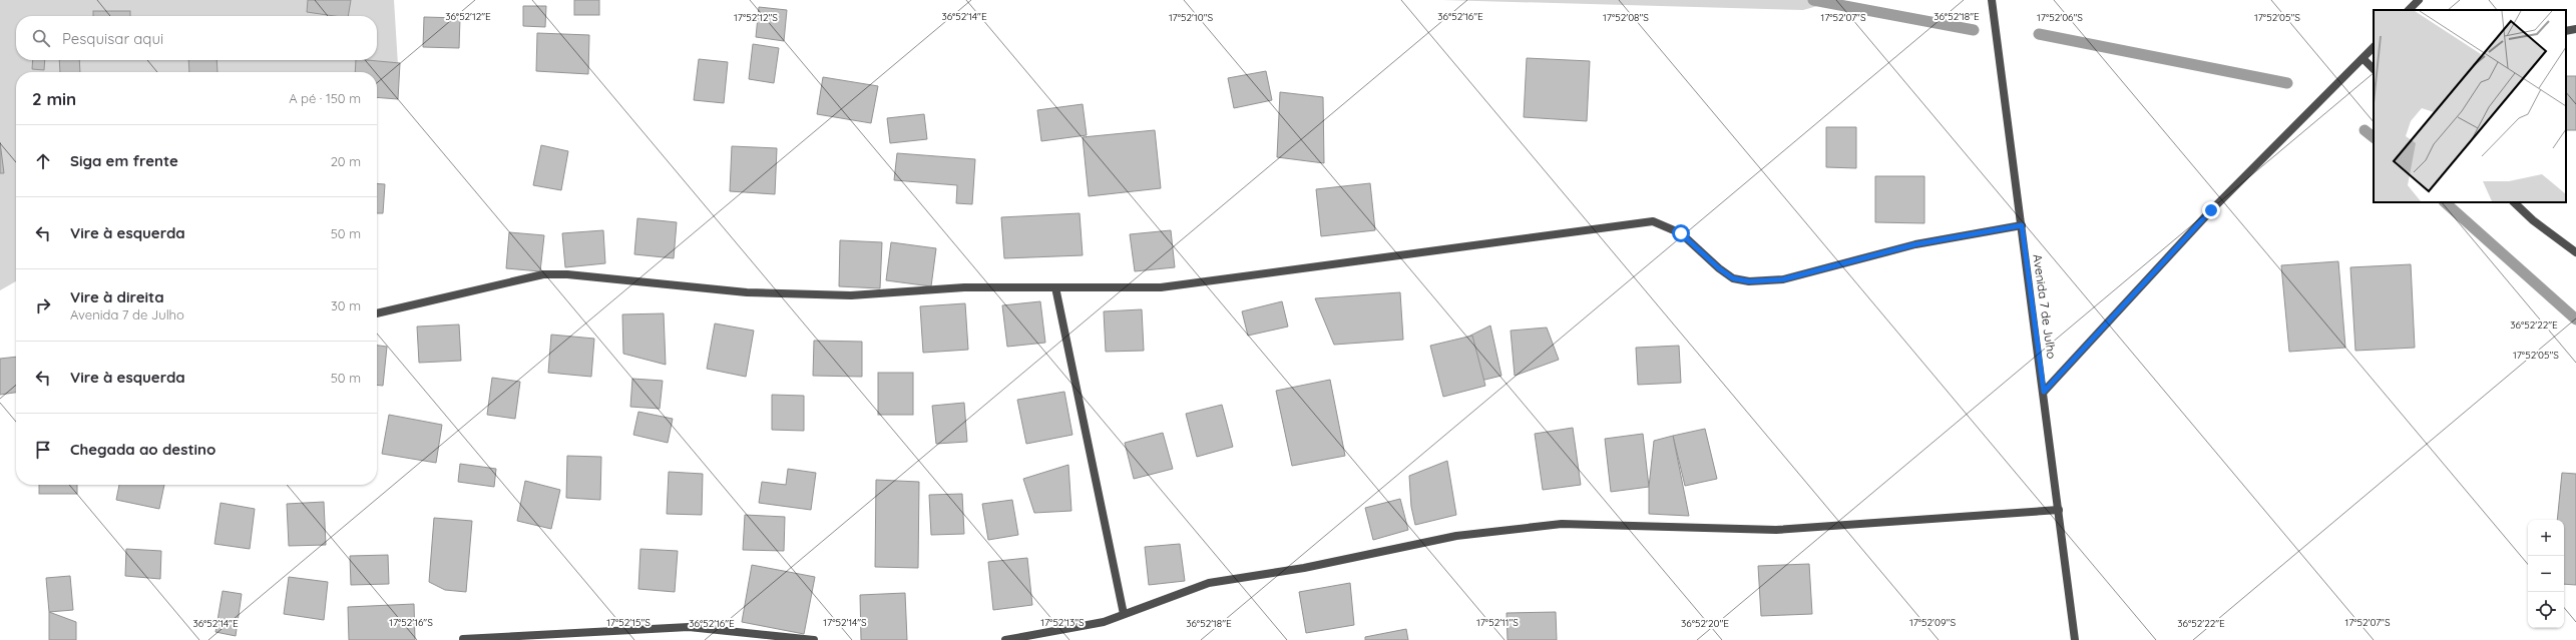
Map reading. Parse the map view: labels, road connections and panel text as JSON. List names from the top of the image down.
{
  "streets": {
    "street": ["Avenida 7 de Julho"]
  },
  "page": {
    "search": "Pesquisar aqui",
    "heading": ["2 min", "A pé · 150 m"],
    "list": [
      ["Siga em frente", "20 m"],
      ["Vire à esquerda", "50 m"],
      ["Vire à direita", "Avenida 7 de Julho", "30 m"],
      ["Vire à esquerda", "50 m"],
      "Chegada ao destino"
    ],
    "map_buttons": ["+", "−"]
  },
  "coordinates": [
    "36°52'12\"E",
    "36°52'14\"E",
    "36°52'16\"E",
    "36°52'18\"E",
    "17°52'08\"S",
    "17°52'12\"S",
    "17°52'10\"S",
    "17°52'07\"S",
    "17°52'06\"S",
    "17°52'05\"S",
    "36°52'22\"E",
    "17°52'16\"S",
    "17°52'15\"S",
    "17°52'14\"S",
    "17°52'13\"S",
    "17°52'11\"S",
    "17°52'09\"S",
    "36°52'20\"E"
  ]
}
